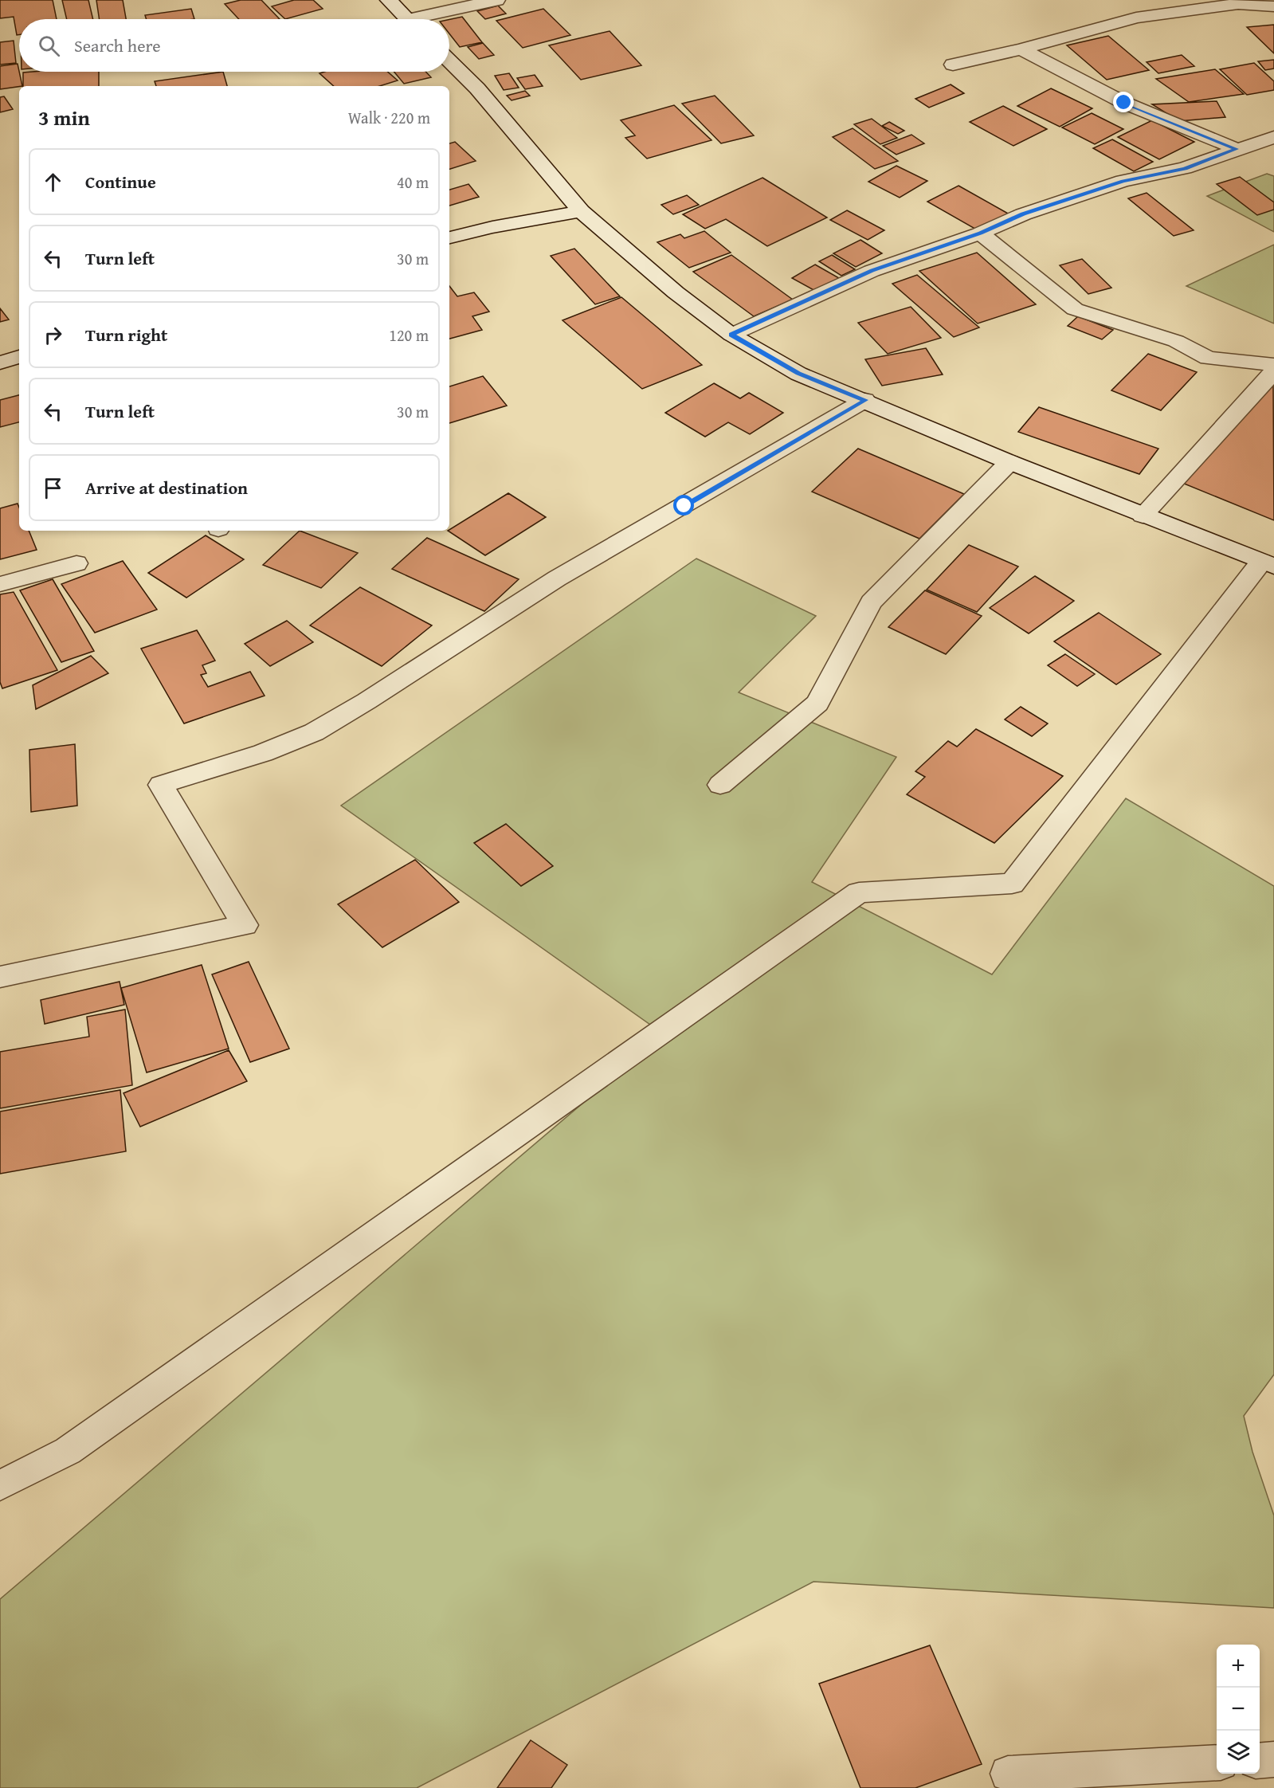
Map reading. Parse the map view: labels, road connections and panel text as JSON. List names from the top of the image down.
{
  "page": {
    "search": "Search here",
    "heading": ["3 min", "Walk · 220 m"],
    "list": [
      ["Continue", "40 m"],
      ["Turn left", "30 m"],
      ["Turn right", "120 m"],
      ["Turn left", "30 m"],
      "Arrive at destination"
    ],
    "map_buttons": ["+", "−"]
  }
}
